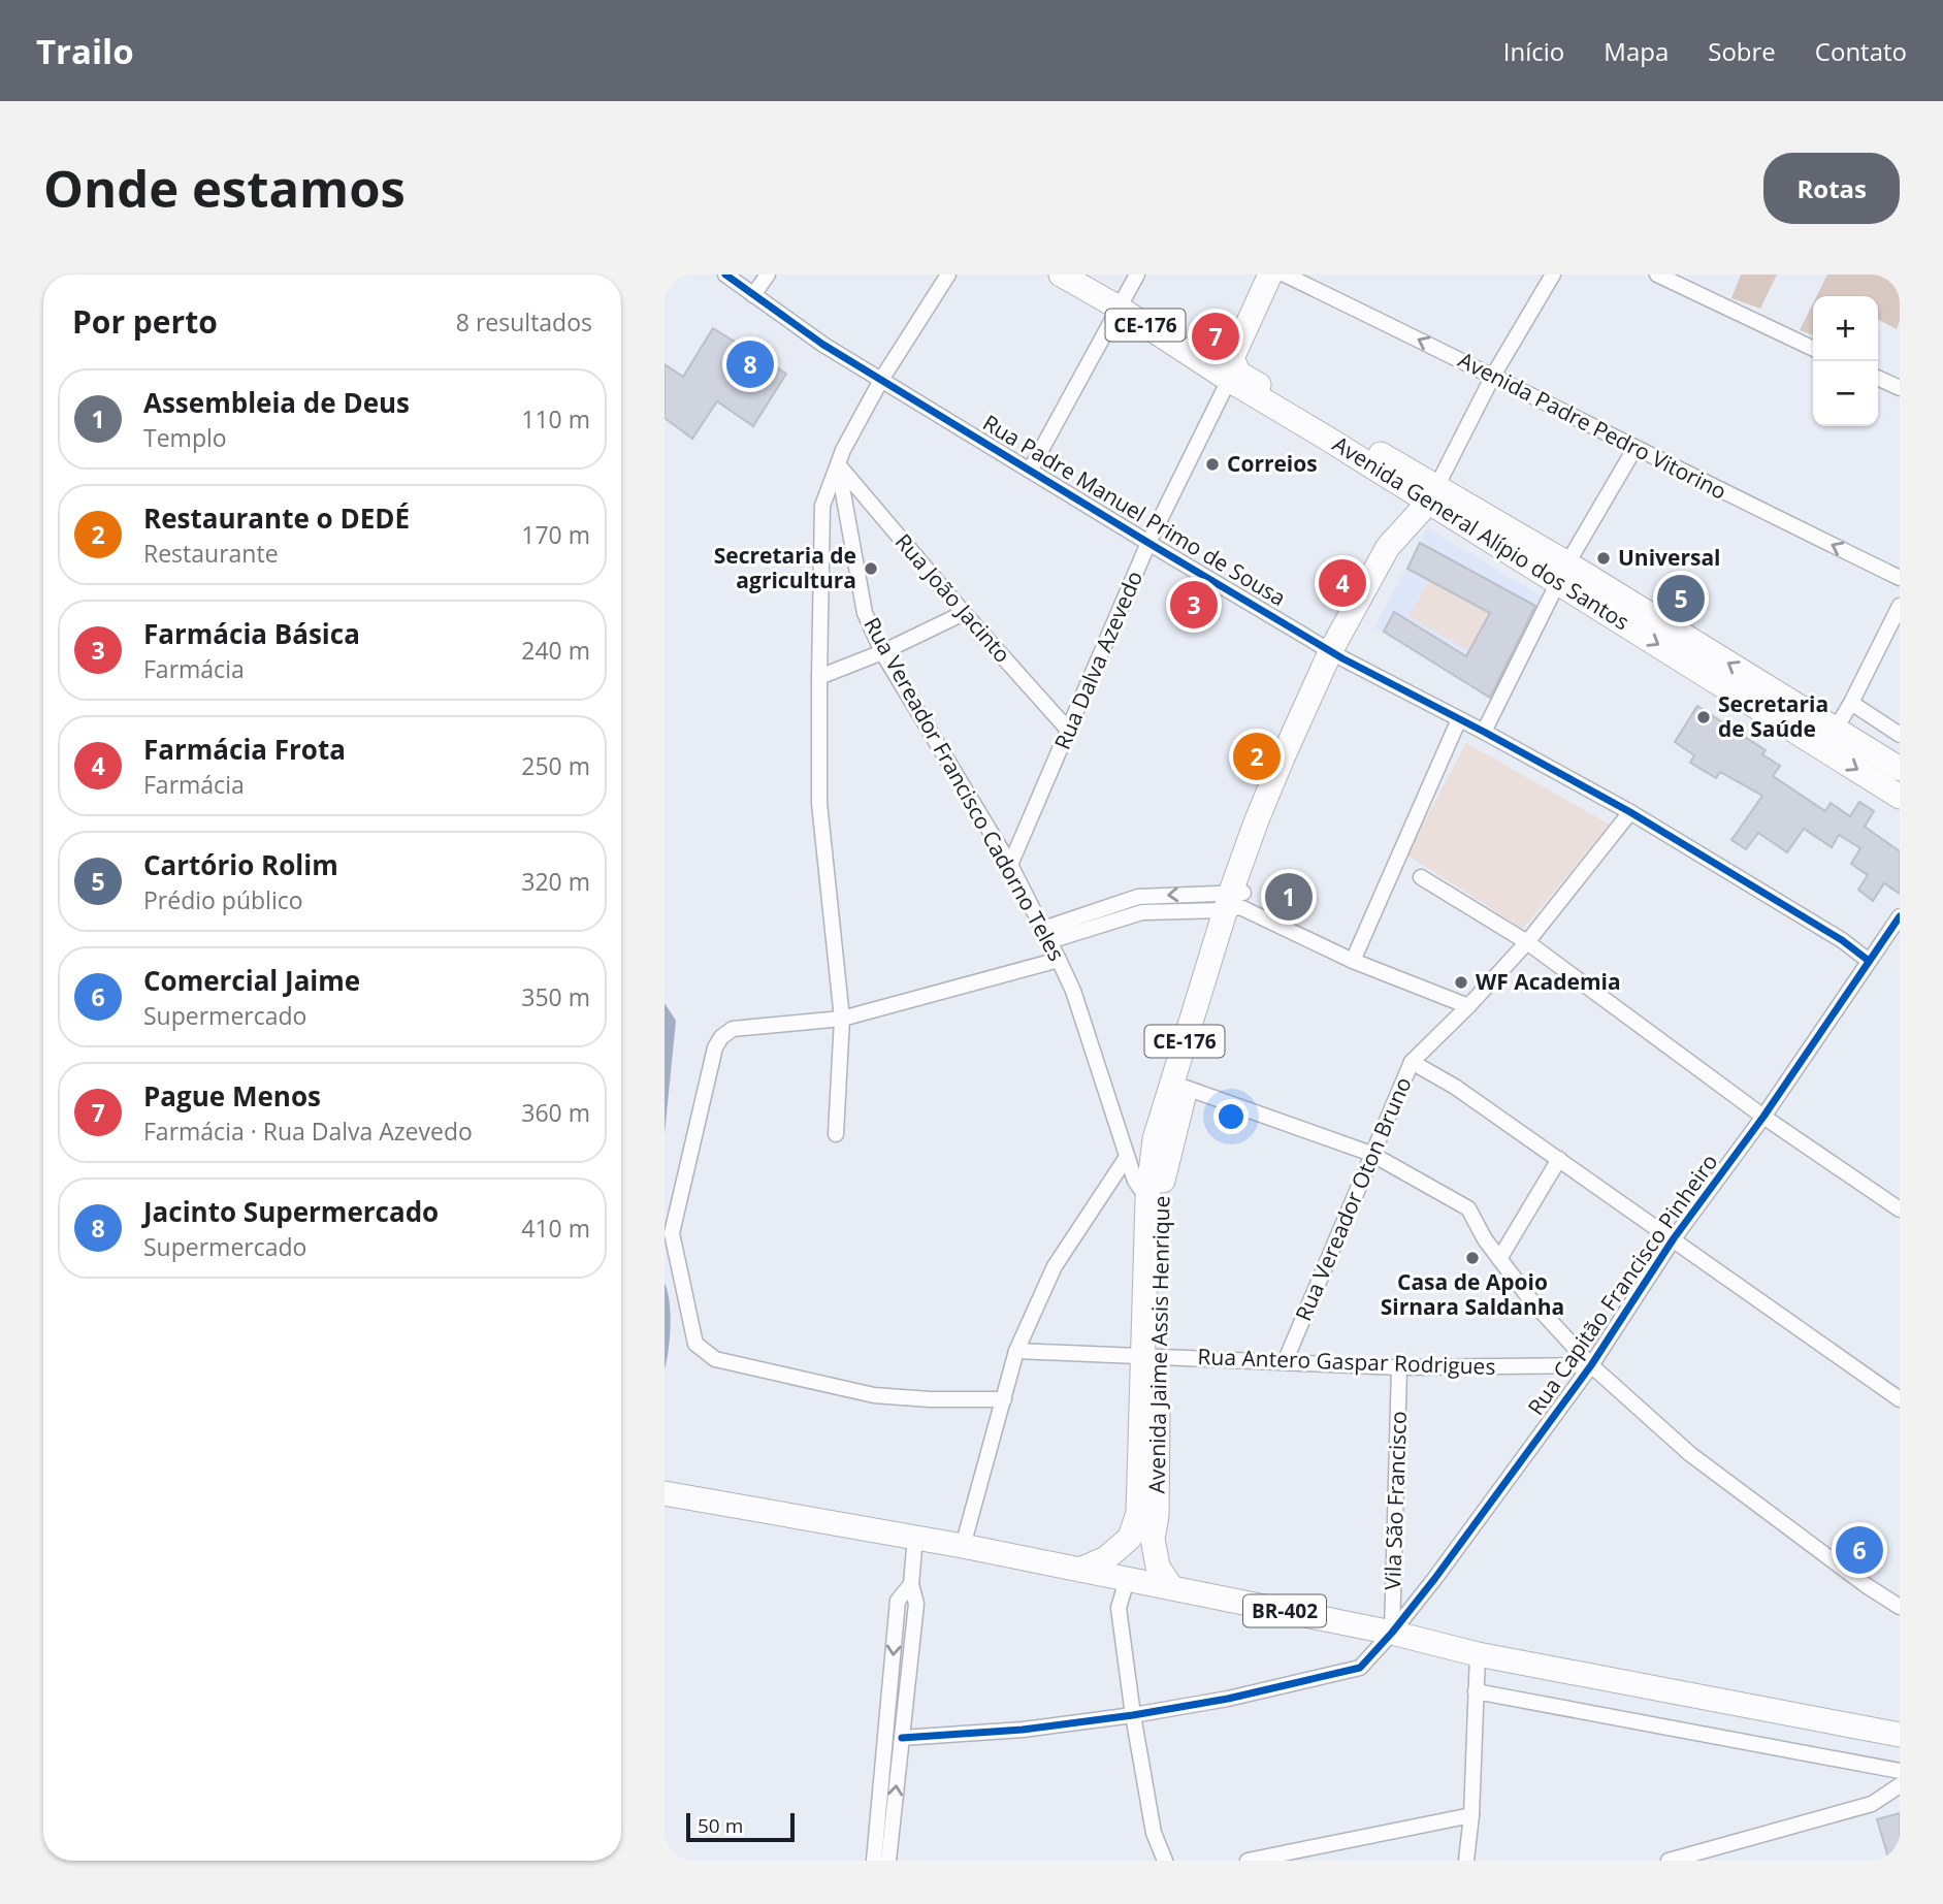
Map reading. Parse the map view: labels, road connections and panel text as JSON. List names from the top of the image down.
{
  "streets": {
    "main road": [
      "CE-176",
      "Avenida General Alípio dos Santos",
      "Rua Dalva Azevedo",
      "Avenida Jaime Assis Henrique",
      "BR-402"
    ],
    "street": [
      "Avenida Padre Pedro Vitorino",
      "Rua Padre Manuel Primo de Sousa",
      "Rua João Jacinto",
      "Rua Vereador Francisco Cadorno Teles",
      "Rua Vereador Oton Bruno",
      "Rua Capitão Francisco Pinheiro",
      "Rua Antero Gaspar Rodrigues",
      "Vila São Francisco"
    ]
  },
  "crossings": [
    ["CE-176", "Rua Vereador Francisco Cadorno Teles"],
    ["CE-176", "Avenida Jaime Assis Henrique"],
    ["Rua Padre Manuel Primo de Sousa", "Rua Dalva Azevedo"],
    ["Rua Padre Manuel Primo de Sousa", "Rua Vereador Oton Bruno"],
    ["Rua Padre Manuel Primo de Sousa", "Rua Capitão Francisco Pinheiro"],
    ["Rua Padre Manuel Primo de Sousa", "Avenida Jaime Assis Henrique"],
    ["Avenida General Alípio dos Santos", "Rua Dalva Azevedo"],
    ["Avenida General Alípio dos Santos", "Avenida Jaime Assis Henrique"],
    ["Rua João Jacinto", "Rua Dalva Azevedo"],
    ["Rua João Jacinto", "Rua Vereador Francisco Cadorno Teles"],
    ["Rua Dalva Azevedo", "Rua Vereador Francisco Cadorno Teles"],
    ["Rua Vereador Francisco Cadorno Teles", "Avenida Jaime Assis Henrique"],
    ["Rua Vereador Oton Bruno", "Rua Antero Gaspar Rodrigues"],
    ["Rua Capitão Francisco Pinheiro", "Rua Antero Gaspar Rodrigues"],
    ["Rua Capitão Francisco Pinheiro", "Vila São Francisco"],
    ["Rua Capitão Francisco Pinheiro", "BR-402"],
    ["Avenida Jaime Assis Henrique", "Rua Antero Gaspar Rodrigues"],
    ["Avenida Jaime Assis Henrique", "BR-402"],
    ["Rua Antero Gaspar Rodrigues", "Vila São Francisco"],
    ["Vila São Francisco", "BR-402"]
  ],
  "one_way": ["Avenida Padre Pedro Vitorino"],
  "places": [
    "Correios",
    "Universal",
    "Secretaria de agricultura",
    "Secretaria de Saúde",
    "WF Academia",
    "Casa de Apoio Sirnara Saldanha"
  ],
  "scale_bar": "50 m",
  "page": {
    "header": "Trailo",
    "nav": [
      "Início",
      "Mapa",
      "Sobre",
      "Contato"
    ],
    "buttons": "Rotas",
    "title": "Onde estamos",
    "heading": ["Por perto", "8 resultados"],
    "map_buttons": ["+", "−"],
    "pins": [
      "7",
      "8",
      "4",
      "5",
      "3",
      "2",
      "1",
      "6"
    ],
    "list": [
      {
        "mark": "1",
        "name": "Assembleia de Deus",
        "note": "Templo",
        "value": "110 m"
      },
      {
        "mark": "2",
        "name": "Restaurante o DEDÉ",
        "note": "Restaurante",
        "value": "170 m"
      },
      {
        "mark": "3",
        "name": "Farmácia Básica",
        "note": "Farmácia",
        "value": "240 m"
      },
      {
        "mark": "4",
        "name": "Farmácia Frota",
        "note": "Farmácia",
        "value": "250 m"
      },
      {
        "mark": "5",
        "name": "Cartório Rolim",
        "note": "Prédio público",
        "value": "320 m"
      },
      {
        "mark": "6",
        "name": "Comercial Jaime",
        "note": "Supermercado",
        "value": "350 m"
      },
      {
        "mark": "7",
        "name": "Pague Menos",
        "note": "Farmácia · Rua Dalva Azevedo",
        "value": "360 m"
      },
      {
        "mark": "8",
        "name": "Jacinto Supermercado",
        "note": "Supermercado",
        "value": "410 m"
      }
    ],
    "scale": "50 m"
  }
}
